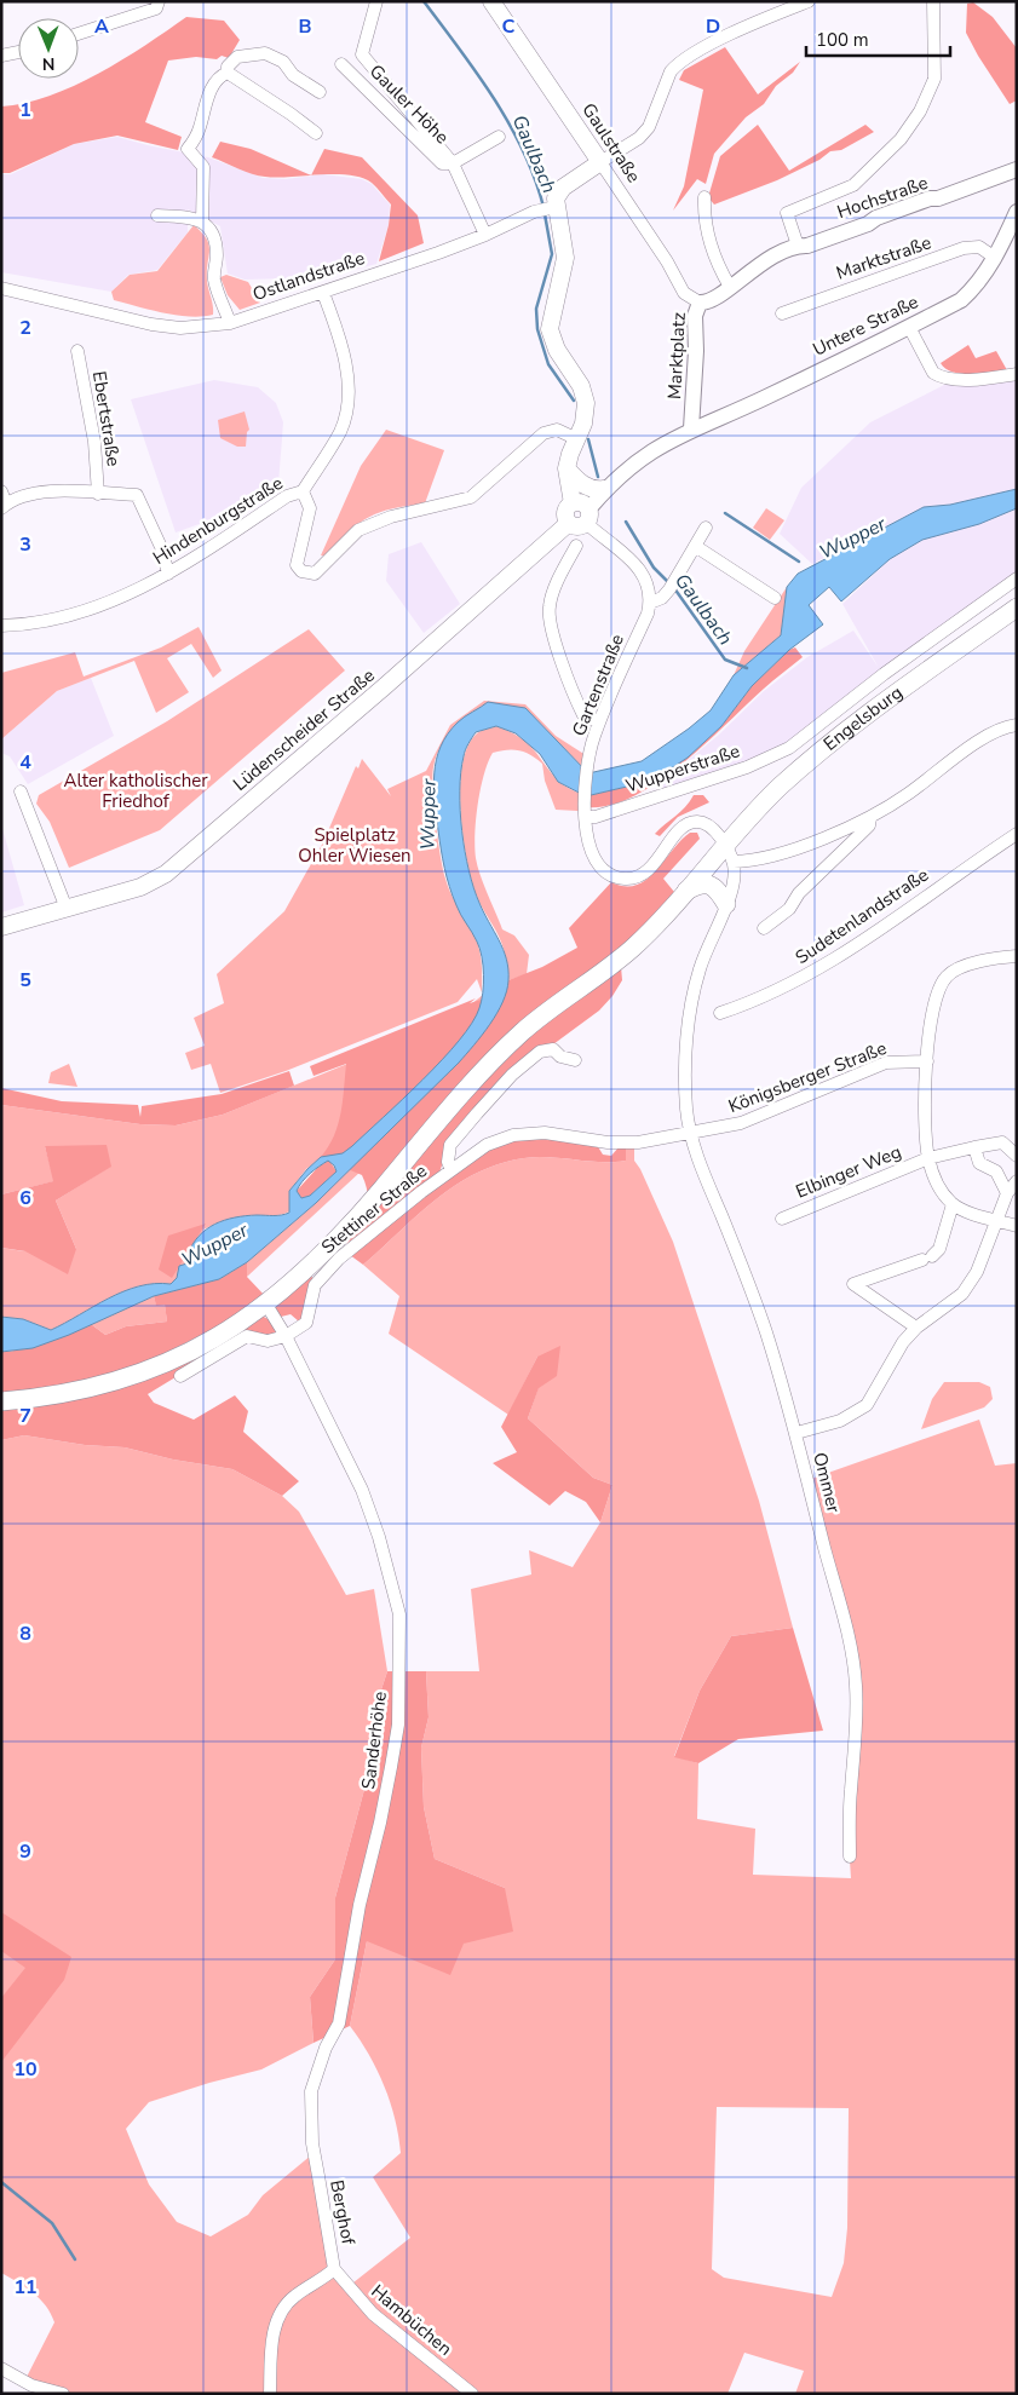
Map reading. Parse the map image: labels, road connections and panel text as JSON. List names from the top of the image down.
{
  "streets": {
    "main road": ["Gaulstraße", "Engelsburg", "Lüdenscheider Straße"],
    "street": [
      "Gauler Höhe",
      "Hochstraße",
      "Marktstraße",
      "Ostlandstraße",
      "Untere Straße",
      "Marktplatz",
      "Ebertstraße",
      "Hindenburgstraße",
      "Gartenstraße",
      "Wupperstraße",
      "Sudetenlandstraße",
      "Königsberger Straße",
      "Elbinger Weg",
      "Stettiner Straße",
      "Ommer",
      "Sanderhöhe",
      "Berghof",
      "Hambüchen"
    ]
  },
  "crossings": [
    ["Gauler Höhe", "Ostlandstraße"],
    ["Gaulstraße", "Marktplatz"],
    ["Hochstraße", "Marktplatz"],
    ["Marktstraße", "Untere Straße"],
    ["Untere Straße", "Marktplatz"],
    ["Gartenstraße", "Engelsburg"],
    ["Gartenstraße", "Wupperstraße"],
    ["Königsberger Straße", "Stettiner Straße"],
    ["Königsberger Straße", "Ommer"],
    ["Stettiner Straße", "Ommer"],
    ["Stettiner Straße", "Sanderhöhe"],
    ["Sanderhöhe", "Berghof"],
    ["Berghof", "Hambüchen"]
  ],
  "water": ["Gaulbach", "Wupper"],
  "parks": ["Alter katholischer Friedhof", "Spielplatz Ohler Wiesen"],
  "scale_bar": "100 m",
  "north": "bottom",
  "grid": {
    "columns": [
      "A",
      "B",
      "C",
      "D"
    ],
    "rows": [
      "1",
      "2",
      "3",
      "4",
      "5",
      "6",
      "7",
      "8",
      "9",
      "10",
      "11"
    ]
  }
}
